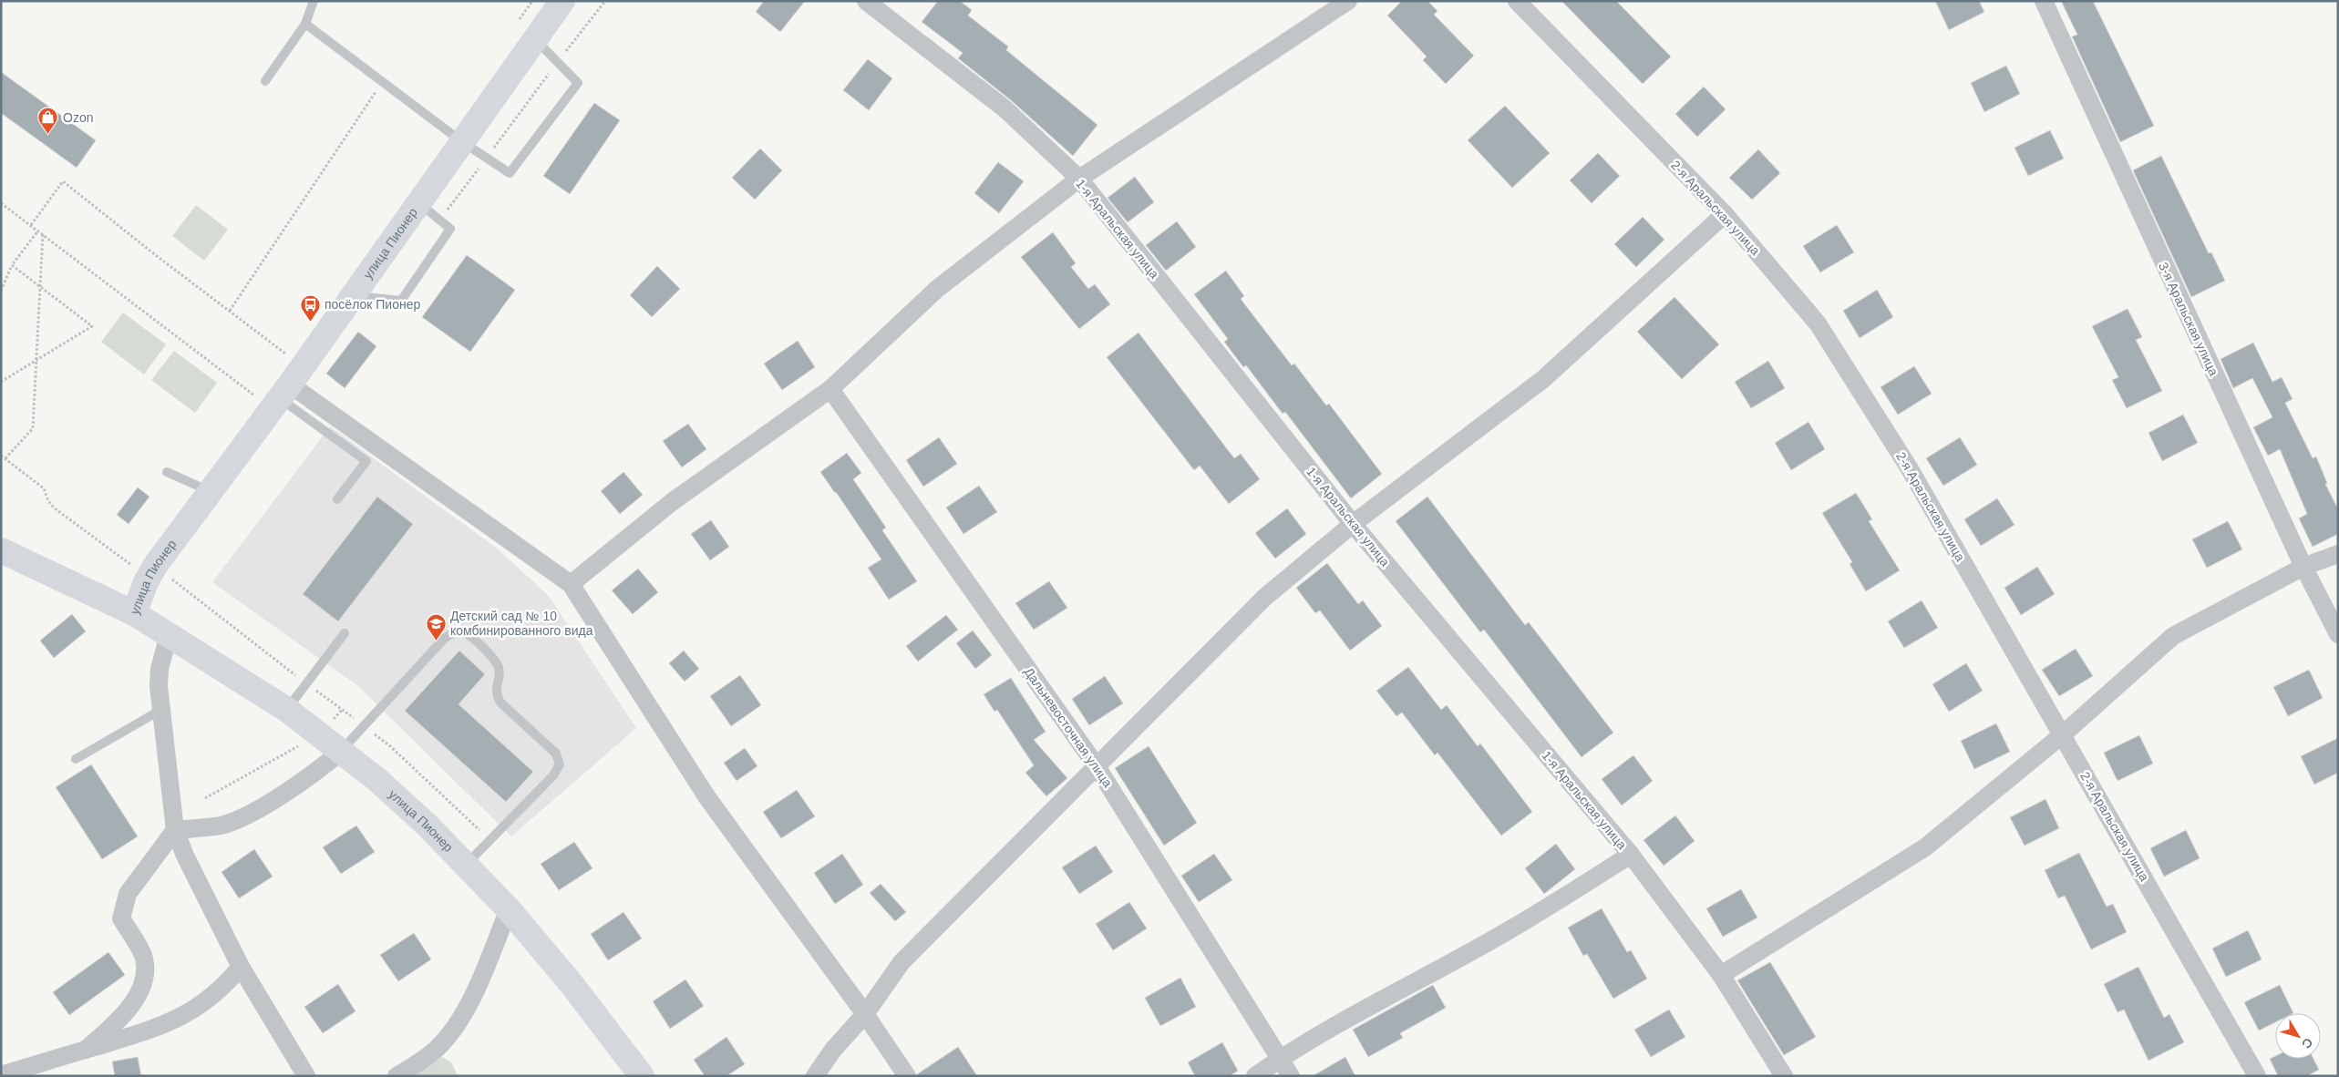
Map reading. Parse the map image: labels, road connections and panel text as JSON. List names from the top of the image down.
{
  "streets": {
    "street": [
      "2-я Аральская улица",
      "1-я Аральская улица",
      "улица Пионер",
      "3-я Аральская улица",
      "Дальневосточная улица"
    ]
  },
  "places": {
    "shop": ["Ozon"],
    "bus stop": ["посёлок Пионер"],
    "school or university": ["Детский сад № 10 комбинированного вида"]
  },
  "north": "bottom right"
}
